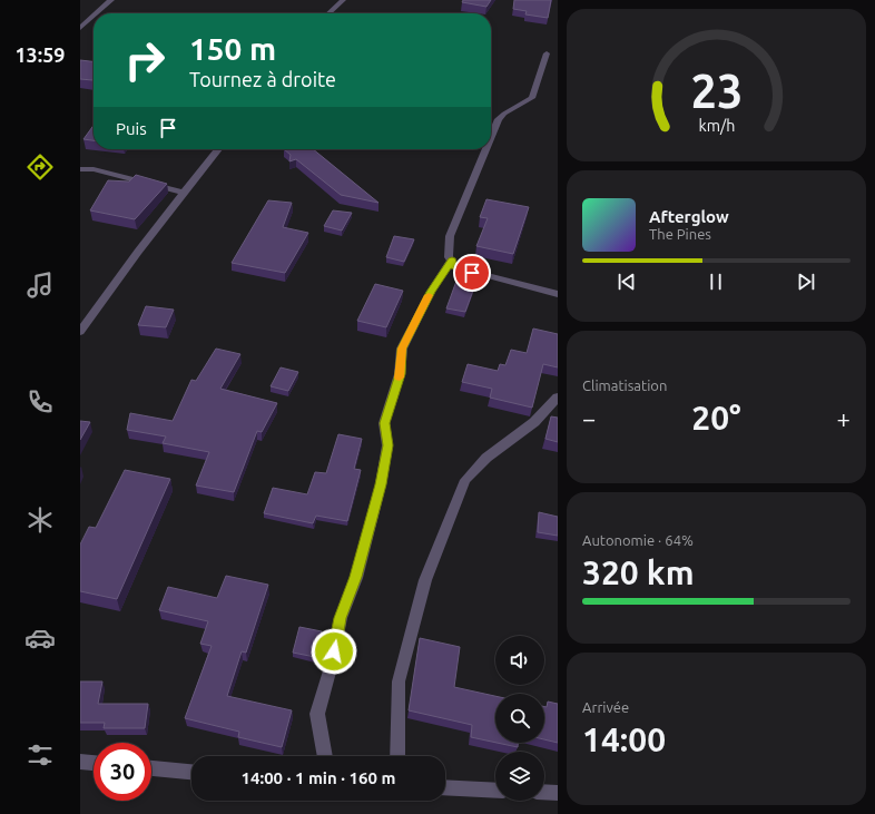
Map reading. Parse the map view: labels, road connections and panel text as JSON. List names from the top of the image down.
{
  "page": {
    "tabs": "13:59",
    "turn": ["150 m", "Tournez à droite"],
    "then": "Puis",
    "song": ["Afterglow", "The Pines"],
    "tile": [
      "Climatisation",
      ["Autonomie · 64%", "320 km"],
      ["Arrivée", "14:00"]
    ],
    "heat": ["−", "20°", "+"],
    "limit": "30",
    "trip": "14:00 · 1 min · 160 m",
    "gauge": ["23", "km/h"]
  }
}
